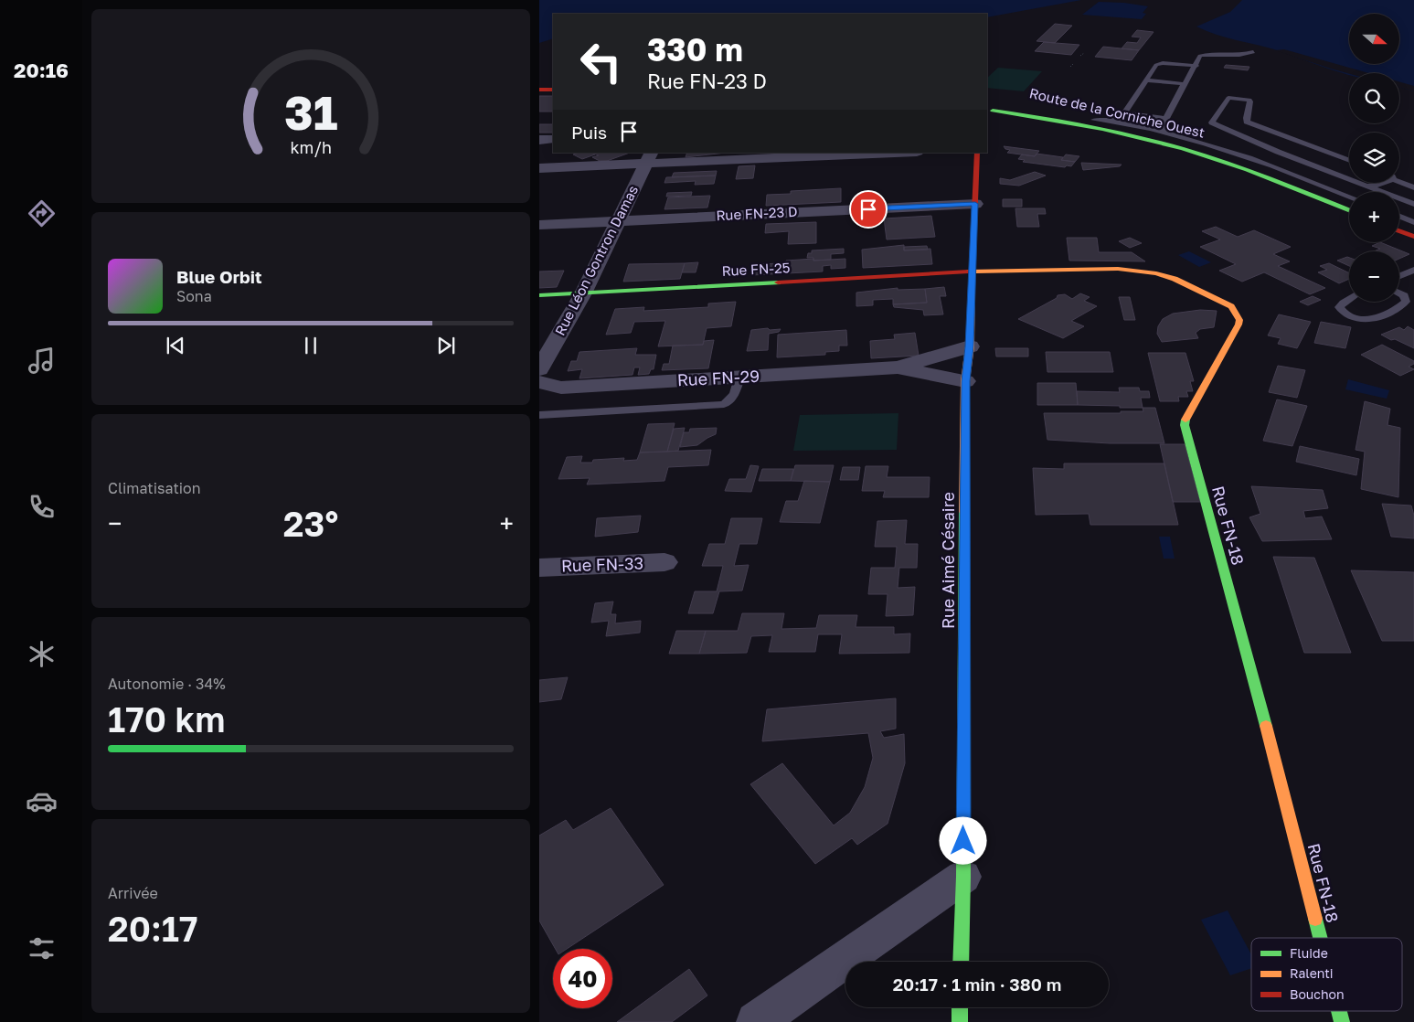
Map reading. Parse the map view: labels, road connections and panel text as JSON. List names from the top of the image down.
{
  "streets": {
    "main road": [
      "Route de la Corniche Ouest",
      "Rue FN-25",
      "Rue FN-18",
      "Rue Aimé Césaire"
    ],
    "street": [
      "Rue FN-23 D",
      "Rue Léon Gontron Damas",
      "Rue FN-29",
      "Rue FN-33"
    ]
  },
  "crossings": [
    ["Rue FN-23 D", "Rue Léon Gontron Damas"],
    ["Rue FN-23 D", "Rue Aimé Césaire"],
    ["Rue Léon Gontron Damas", "Rue FN-25"],
    ["Rue Léon Gontron Damas", "Rue FN-29"],
    ["Rue FN-25", "Rue FN-18"],
    ["Rue FN-25", "Rue Aimé Césaire"],
    ["Rue FN-18", "Rue Aimé Césaire"]
  ],
  "legend": ["Fluide", "Ralenti", "Bouchon"],
  "north": "right",
  "page": {
    "tabs": "20:16",
    "map_buttons": ["+", "−"],
    "turn": ["330 m", "Rue FN-23 D"],
    "then": "Puis",
    "song": ["Blue Orbit", "Sona"],
    "tile": [
      "Climatisation",
      ["Autonomie · 34%", "170 km"],
      ["Arrivée", "20:17"]
    ],
    "heat": ["−", "23°", "+"],
    "limit": "40",
    "trip": "20:17 · 1 min · 380 m",
    "gauge": ["31", "km/h"]
  }
}
